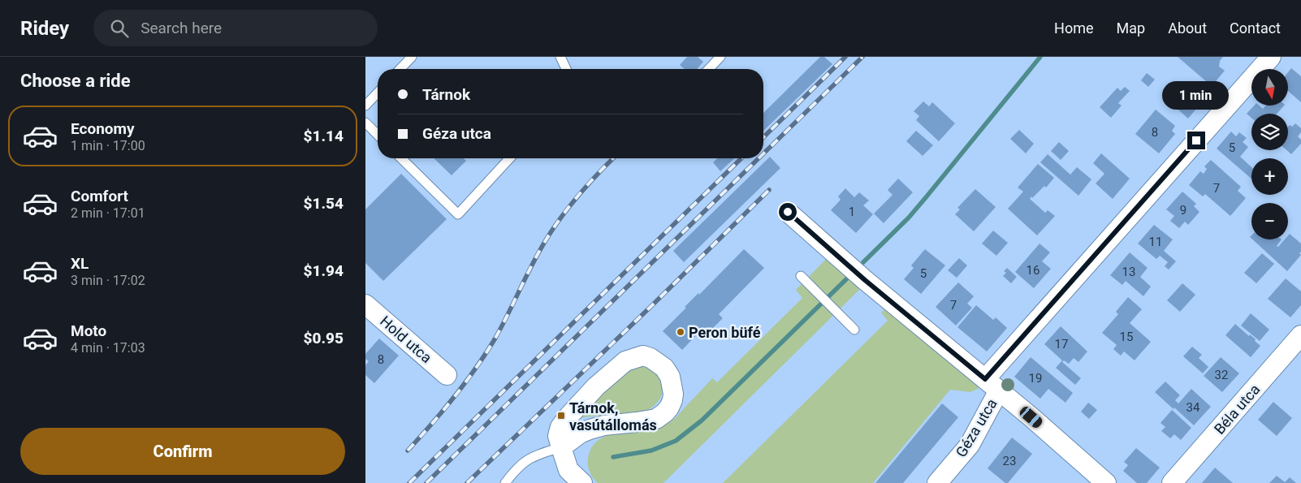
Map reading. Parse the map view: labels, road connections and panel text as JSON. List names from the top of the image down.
{
  "streets": {
    "street": ["Hold utca", "Béla utca", "Géza utca"]
  },
  "places": {
    "other": ["Peron büfé"],
    "transit": ["Tárnok, vasútállomás"]
  },
  "house_numbers": [
    "8",
    "5",
    "7",
    "9",
    "1",
    "11",
    "16",
    "13",
    "5",
    "7",
    "15",
    "17",
    "8",
    "32",
    "19",
    "34",
    "23"
  ],
  "north": "bottom",
  "page": {
    "header": "Ridey",
    "search": "Search here",
    "nav": [
      "Home",
      "Map",
      "About",
      "Contact"
    ],
    "heading": "Choose a ride",
    "map_buttons": ["+", "−"],
    "banner": ["Tárnok", "Géza utca"],
    "bubble": "1 min",
    "list": [
      {
        "name": "Economy",
        "note": "1 min · 17:00",
        "value": "$1.14"
      },
      {
        "name": "Comfort",
        "note": "2 min · 17:01",
        "value": "$1.54"
      },
      {
        "name": "XL",
        "note": "3 min · 17:02",
        "value": "$1.94"
      },
      {
        "name": "Moto",
        "note": "4 min · 17:03",
        "value": "$0.95"
      }
    ],
    "buttons": "Confirm"
  }
}
